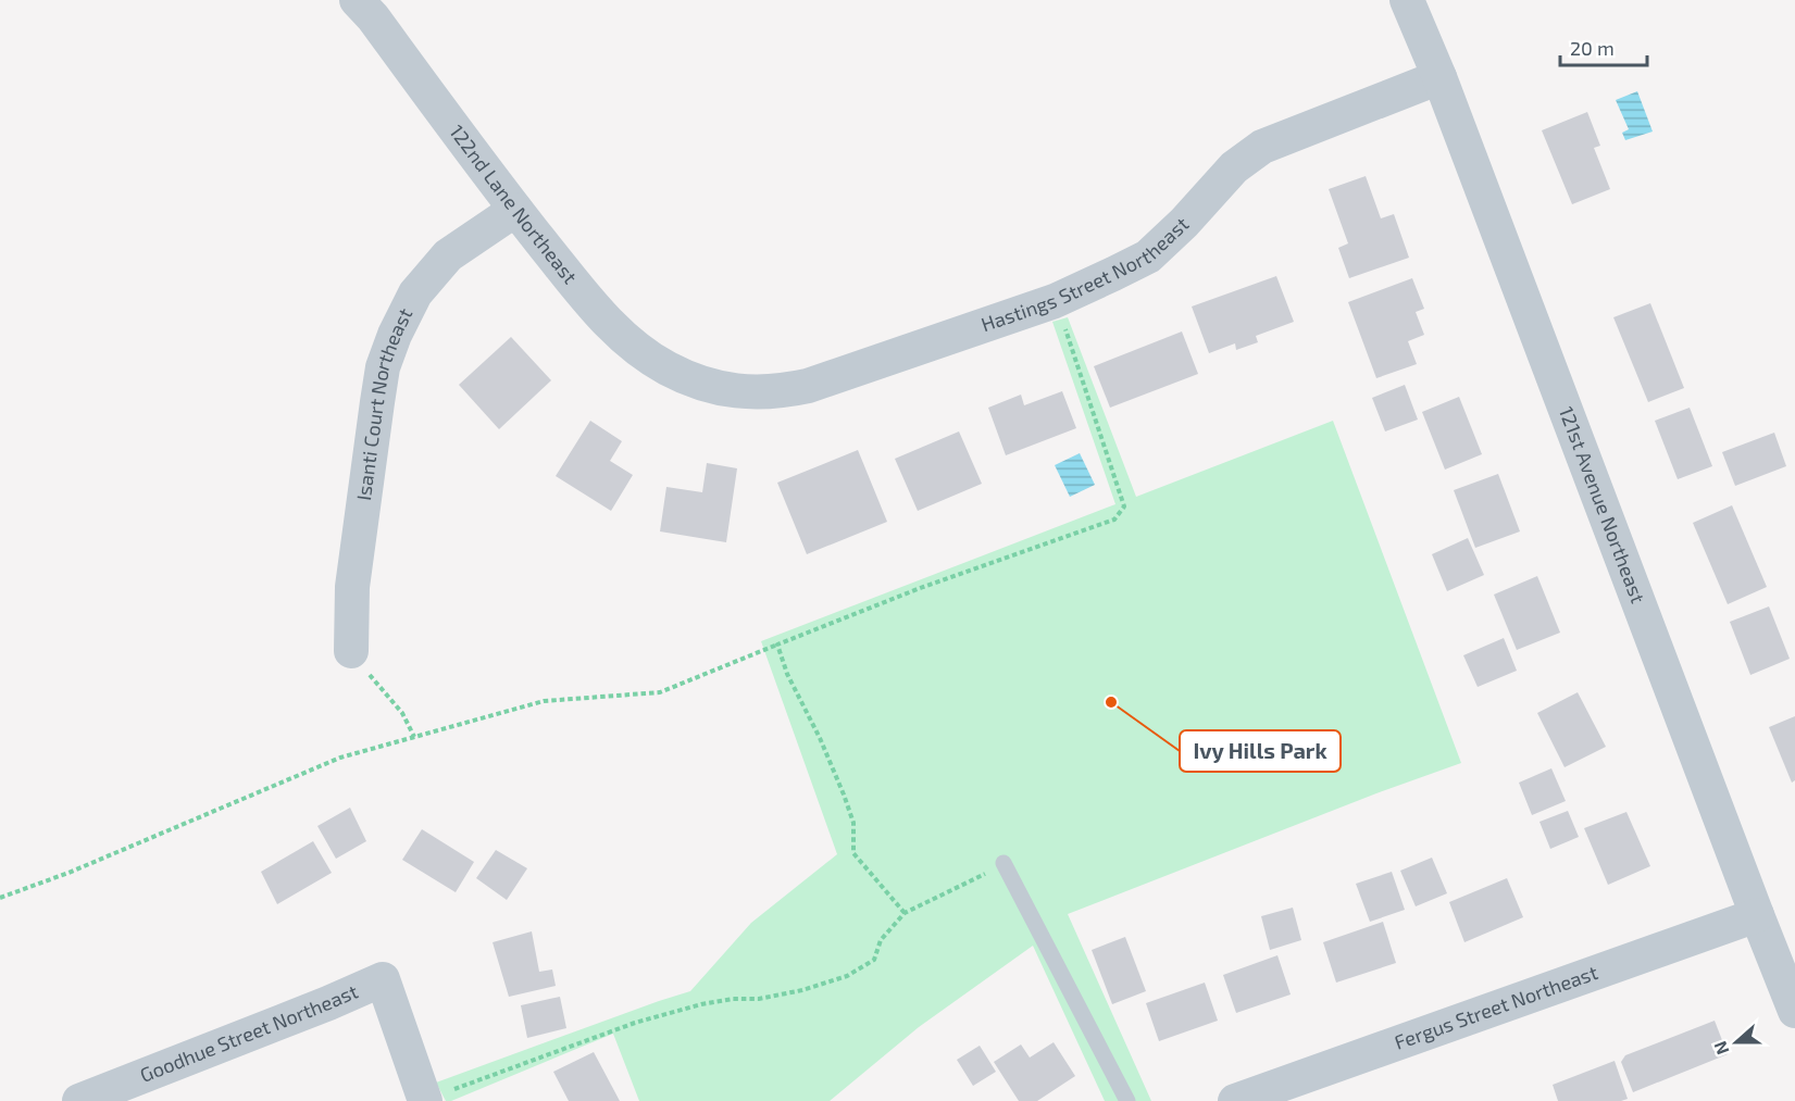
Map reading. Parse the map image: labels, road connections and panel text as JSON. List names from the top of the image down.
{
  "streets": {
    "street": [
      "122nd Lane Northeast",
      "Hastings Street Northeast",
      "Isanti Court Northeast",
      "121st Avenue Northeast",
      "Fergus Street Northeast",
      "Goodhue Street Northeast"
    ]
  },
  "crossings": [
    ["122nd Lane Northeast", "Hastings Street Northeast"],
    ["122nd Lane Northeast", "Isanti Court Northeast"],
    ["Hastings Street Northeast", "121st Avenue Northeast"],
    ["121st Avenue Northeast", "Fergus Street Northeast"]
  ],
  "places": ["Ivy Hills Park"],
  "scale_bar": "20 m",
  "north": "left"
}
